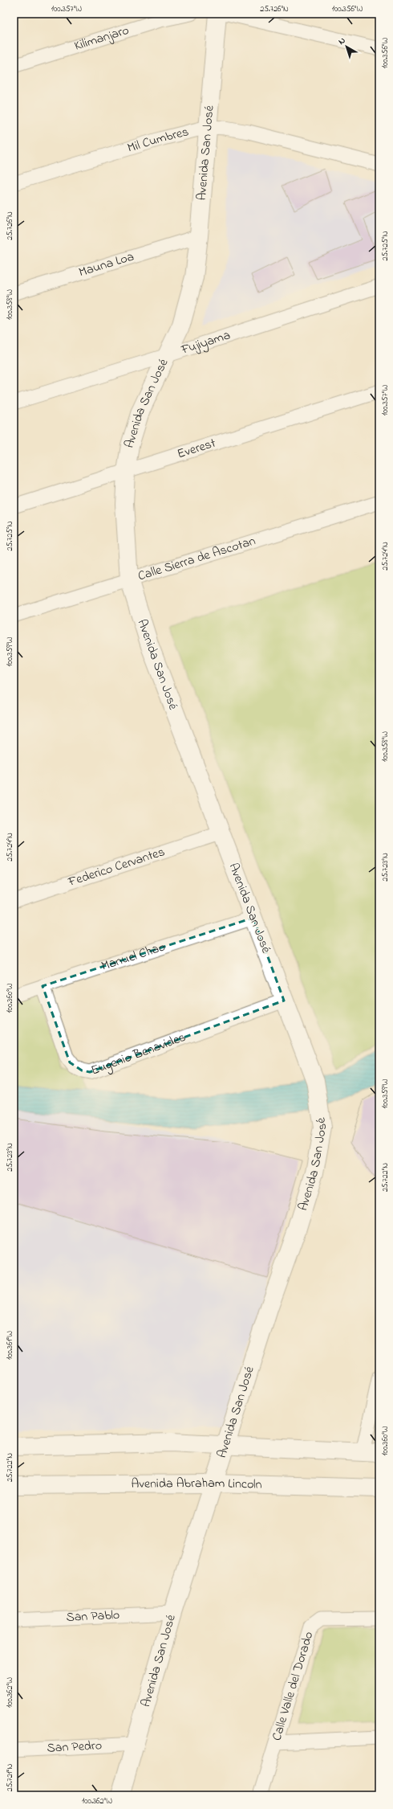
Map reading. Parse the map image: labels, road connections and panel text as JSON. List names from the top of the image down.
{
  "streets": {
    "street": [
      "Kilimanjaro",
      "Mil Cumbres",
      "Avenida San José",
      "Mauna Loa",
      "Fujiyama",
      "Everest",
      "Calle Sierra de Ascotan",
      "Federico Cervantes",
      "Manuel Chao",
      "Eugenio Benavides",
      "Avenida Abraham Lincoln",
      "San Pablo",
      "Calle Valle del Dorado",
      "San Pedro"
    ]
  },
  "crossings": [
    ["Mil Cumbres", "Avenida San José"],
    ["Avenida San José", "Mauna Loa"],
    ["Avenida San José", "Fujiyama"],
    ["Avenida San José", "Everest"],
    ["Avenida San José", "Calle Sierra de Ascotan"],
    ["Avenida San José", "Federico Cervantes"],
    ["Avenida San José", "Manuel Chao"],
    ["Avenida San José", "Eugenio Benavides"],
    ["Avenida San José", "Avenida Abraham Lincoln"],
    ["Avenida San José", "San Pablo"],
    ["Avenida San José", "San Pedro"],
    ["Manuel Chao", "Eugenio Benavides"]
  ],
  "north": "top left",
  "coordinates": [
    "100.357°W",
    "25.726°N",
    "100.356°W",
    "25.725°N",
    "100.358°W",
    "25.724°N",
    "100.359°W",
    "25.723°N",
    "100.360°W",
    "25.722°N",
    "100.361°W",
    "100.362°W",
    "25.721°N"
  ]
}
